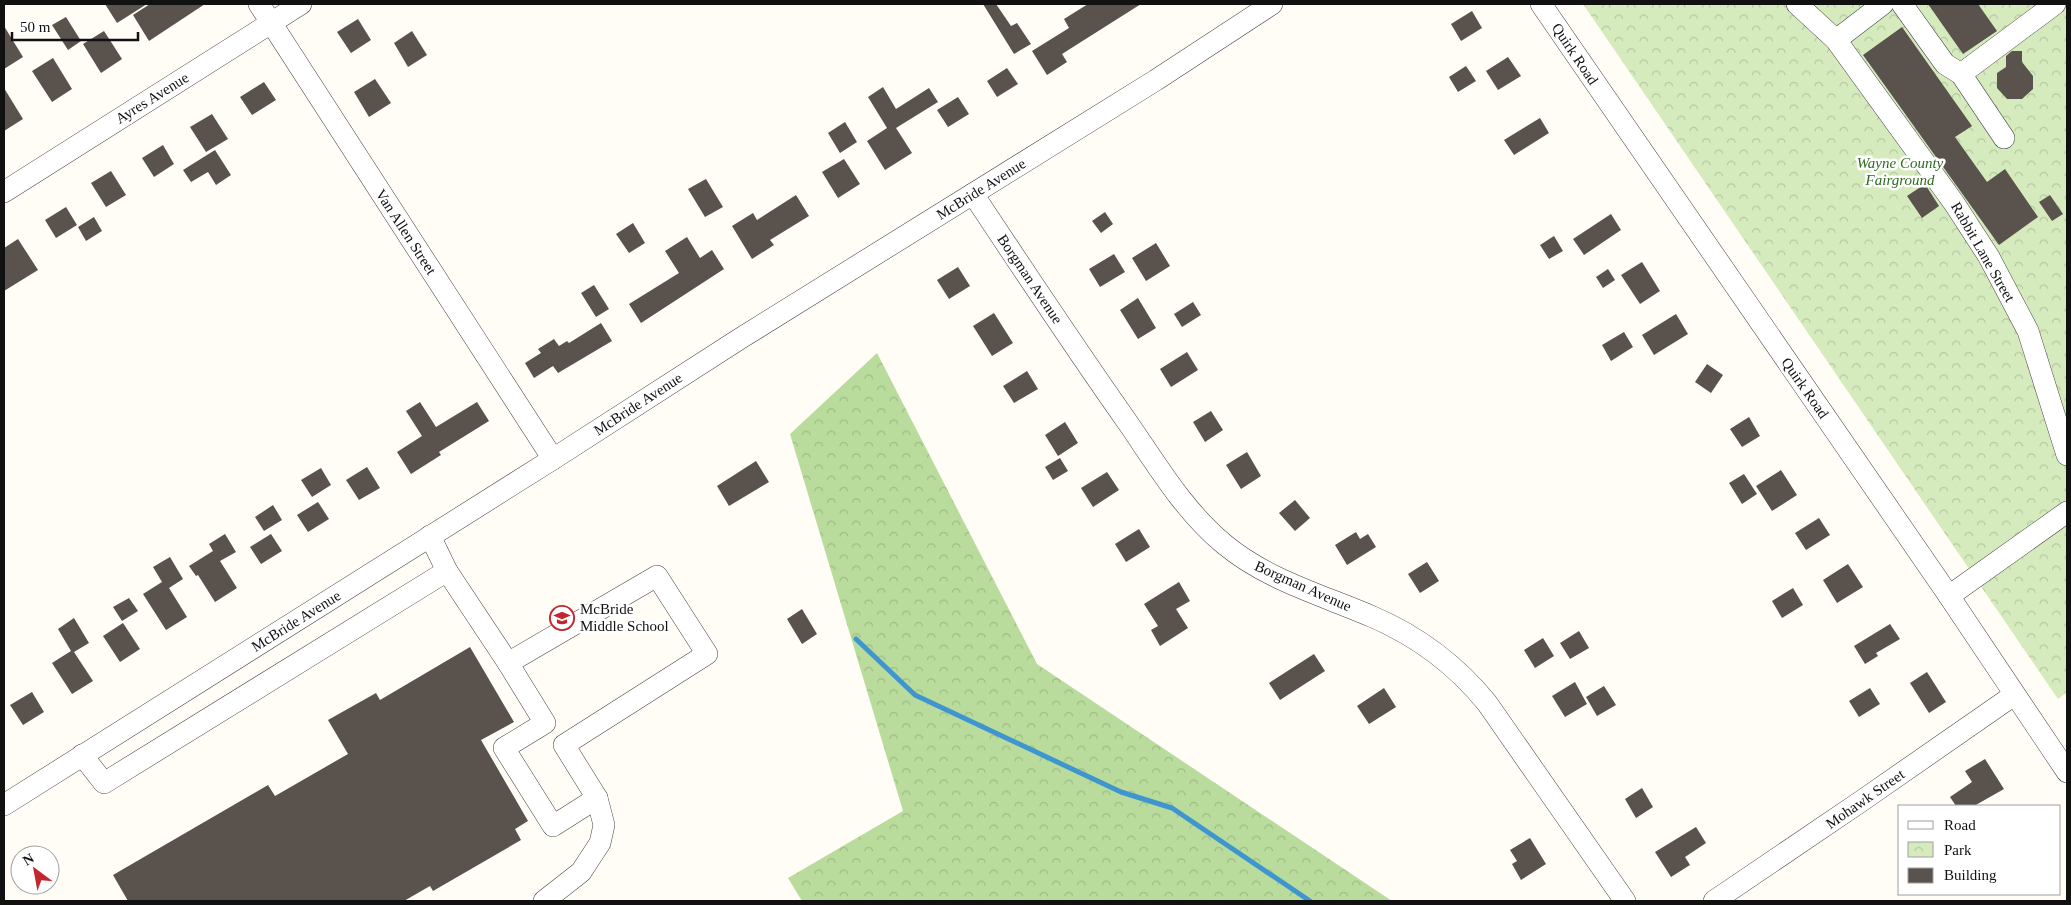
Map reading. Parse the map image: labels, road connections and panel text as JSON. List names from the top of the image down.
{
  "streets": {
    "street": [
      "Quirk Road",
      "Ayres Avenue",
      "McBride Avenue",
      "Van Allen Street",
      "Rabbit Lane Street",
      "Borgman Avenue",
      "Mohawk Street"
    ]
  },
  "crossings": [
    ["Quirk Road", "Mohawk Street"],
    ["Ayres Avenue", "Van Allen Street"],
    ["McBride Avenue", "Van Allen Street"],
    ["McBride Avenue", "Borgman Avenue"]
  ],
  "parks": ["Wayne County Fairground"],
  "places": {
    "school or university": ["McBride Middle School"]
  },
  "legend": ["Road", "Park", "Building"],
  "scale_bar": "50 m",
  "north": "top left"
}
